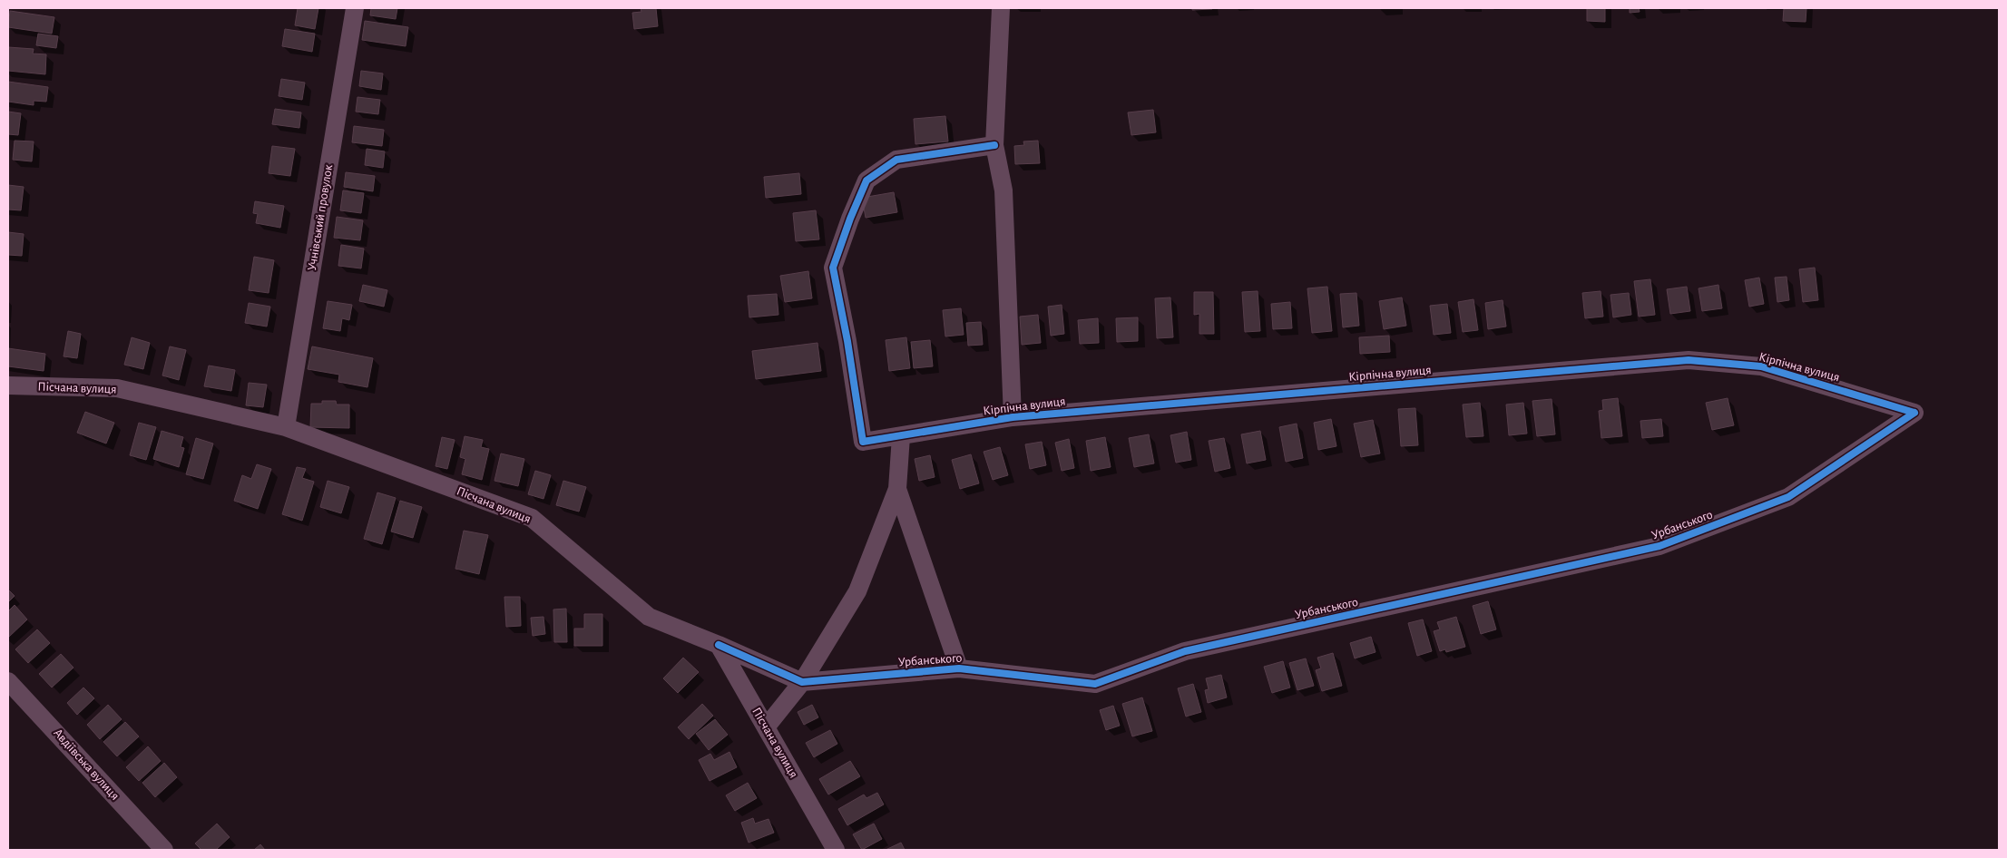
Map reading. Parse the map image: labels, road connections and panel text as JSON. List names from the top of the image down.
{
  "streets": {
    "street": [
      "Учнівський провулок",
      "Кiрпiчна вулиця",
      "Пiсчана вулиця",
      "Урбанського",
      "Авдіївська вулиця"
    ]
  },
  "crossings": [
    ["Учнівський провулок", "Пiсчана вулиця"],
    ["Кiрпiчна вулиця", "Урбанського"],
    ["Пiсчана вулиця", "Урбанського"]
  ]
}
